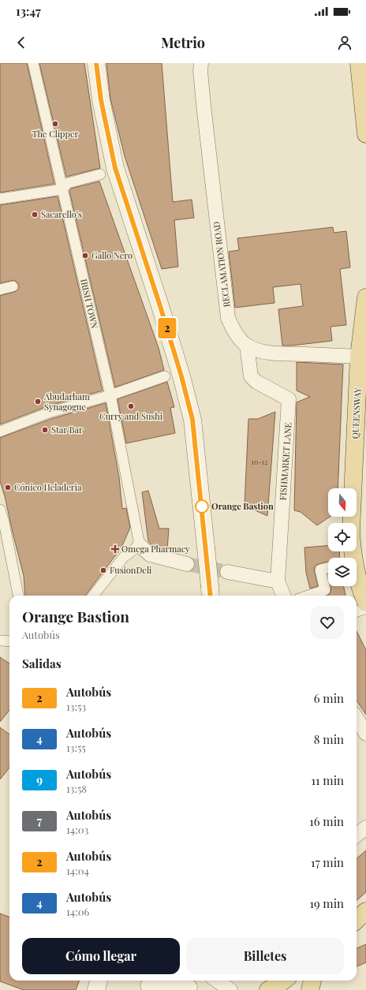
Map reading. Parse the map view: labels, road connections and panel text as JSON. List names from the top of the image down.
{
  "streets": {
    "main road": ["QUEENSWAY"],
    "street": ["RECLAMATION ROAD", "IRISH TOWN", "FISHMARKET LANE"]
  },
  "crossings": [
    ["RECLAMATION ROAD", "QUEENSWAY"],
    ["RECLAMATION ROAD", "FISHMARKET LANE"]
  ],
  "places": {
    "other": [
      "The Clipper",
      "Sacarello’s",
      "Gallo Nero",
      "Abudarham Synagogue",
      "Curry and Sushi",
      "Star Bar",
      "Cónico Heladeria",
      "Orange Bastion",
      "FusionDeli"
    ],
    "health": ["Omega Pharmacy"]
  },
  "lines": ["bus line 2"],
  "house_numbers": ["10-12"],
  "north": "bottom",
  "page": {
    "status": "13:47",
    "header": "Metrio",
    "on_map": "2",
    "heading": [
      ["Orange Bastion", "Autobús"],
      "Salidas"
    ],
    "list": [
      {
        "mark": "2",
        "name": "Autobús",
        "note": "13:53",
        "value": "6 min"
      },
      {
        "mark": "4",
        "name": "Autobús",
        "note": "13:55",
        "value": "8 min"
      },
      {
        "mark": "9",
        "name": "Autobús",
        "note": "13:58",
        "value": "11 min"
      },
      {
        "mark": "7",
        "name": "Autobús",
        "note": "14:03",
        "value": "16 min"
      },
      {
        "mark": "2",
        "name": "Autobús",
        "note": "14:04",
        "value": "17 min"
      },
      {
        "mark": "4",
        "name": "Autobús",
        "note": "14:06",
        "value": "19 min"
      }
    ],
    "buttons": ["Cómo llegar", "Billetes"]
  }
}
